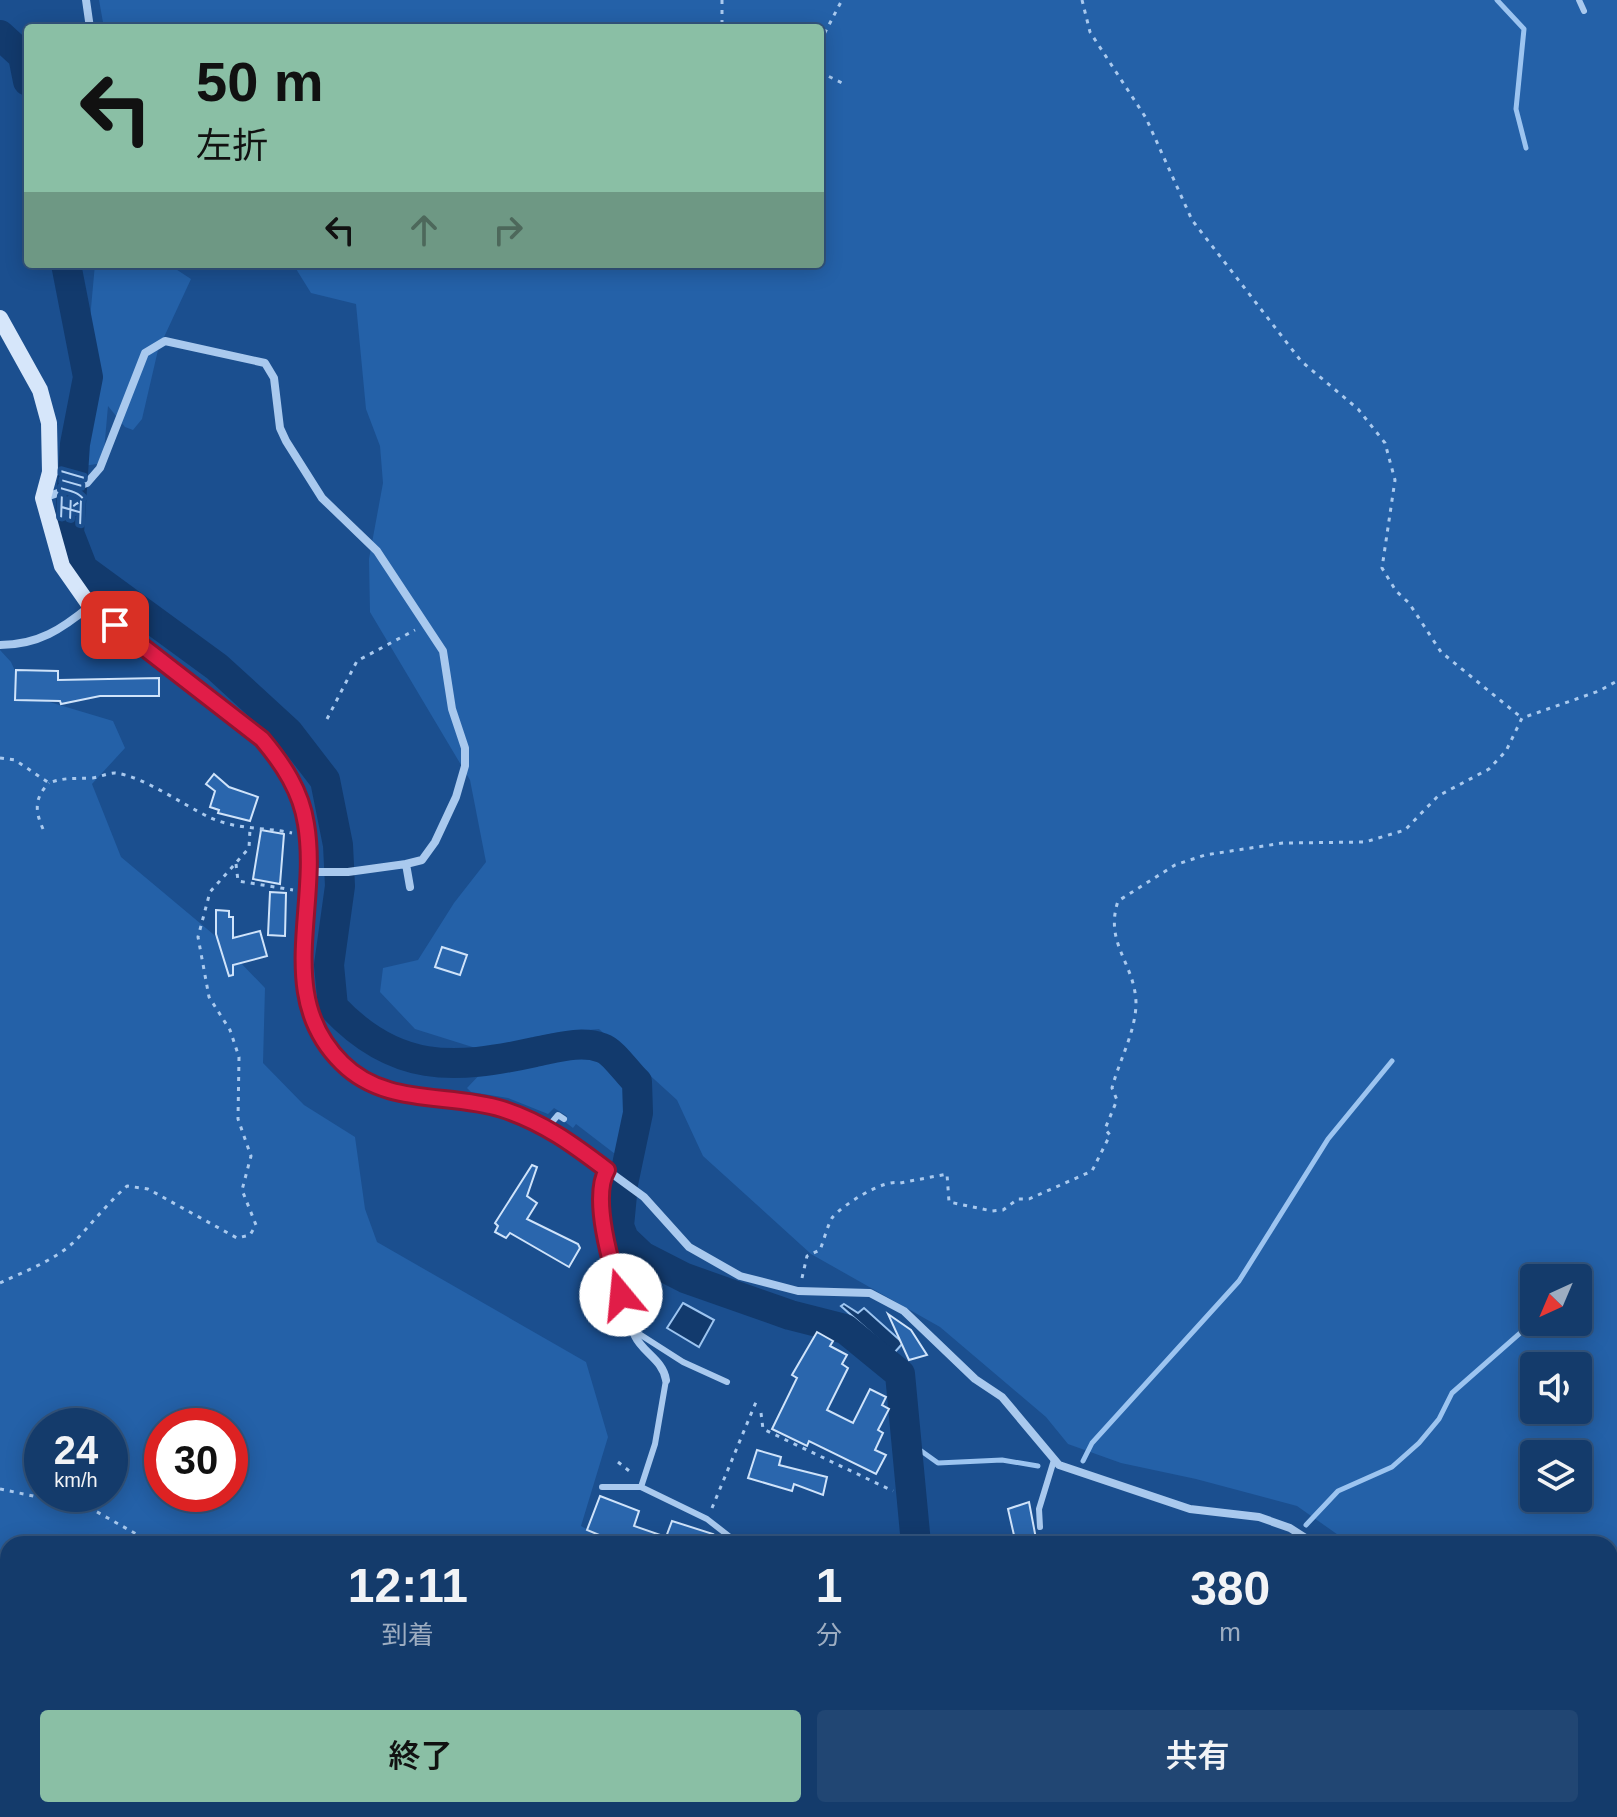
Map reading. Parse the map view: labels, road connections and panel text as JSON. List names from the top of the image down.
{
  "water": ["玉川"],
  "north": "bottom left",
  "page": {
    "turn": ["50 m", "左折"],
    "speed": "24 km/h",
    "limit": "30",
    "eta": [
      "12:11",
      "到着",
      "1",
      "分",
      "380",
      "m"
    ],
    "buttons": ["終了", "共有"]
  }
}
